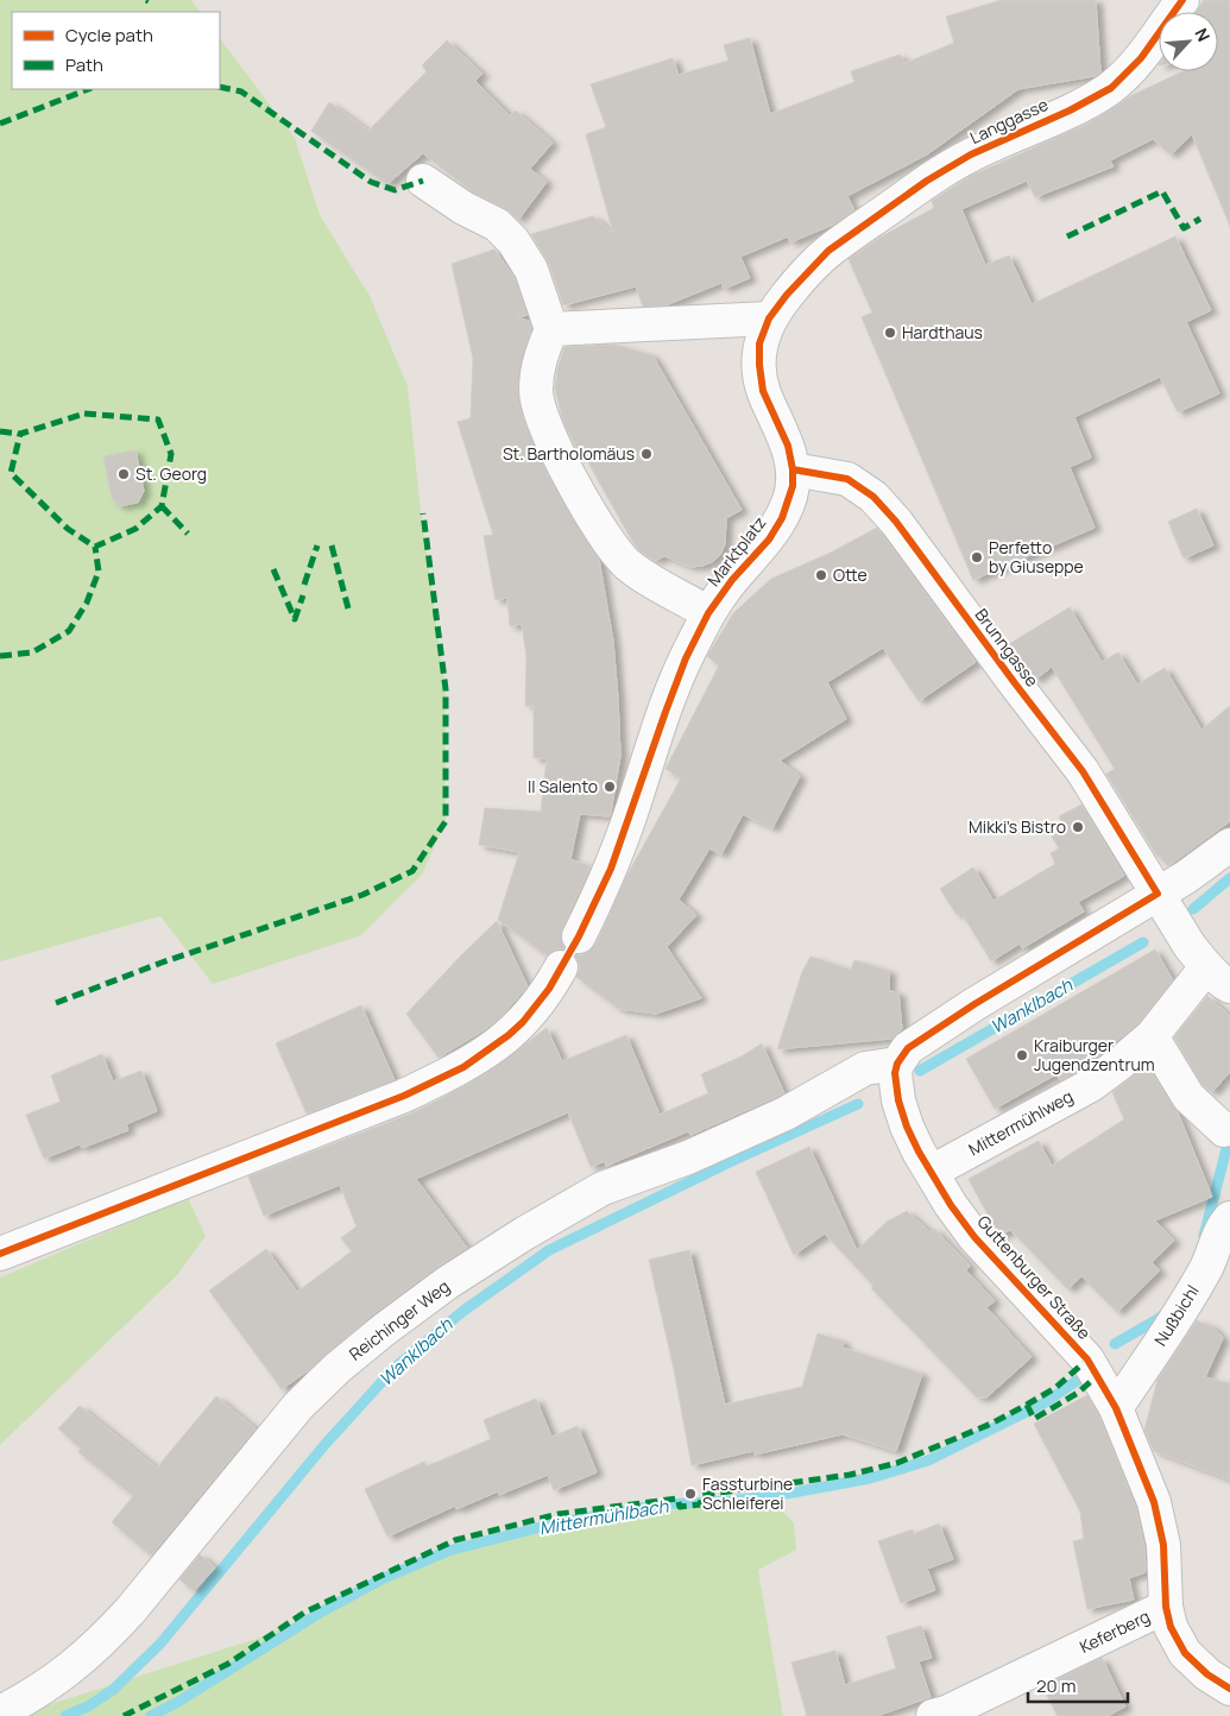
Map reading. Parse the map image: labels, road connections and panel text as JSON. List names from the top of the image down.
{
  "streets": {
    "street": [
      "Langgasse",
      "Marktplatz",
      "Brunngasse",
      "Mittermühlweg",
      "Guttenburger Straße",
      "Nußbichl",
      "Reichinger Weg",
      "Keferberg"
    ]
  },
  "crossings": [
    ["Langgasse", "Marktplatz"],
    ["Marktplatz", "Brunngasse"],
    ["Brunngasse", "Mittermühlweg"],
    ["Mittermühlweg", "Guttenburger Straße"],
    ["Guttenburger Straße", "Nußbichl"],
    ["Guttenburger Straße", "Reichinger Weg"],
    ["Guttenburger Straße", "Keferberg"]
  ],
  "water": ["Wanklbach", "Mittermühlbach"],
  "places": [
    "Hardthaus",
    "St. Bartholomäus",
    "St. Georg",
    "Perfetto by Giuseppe",
    "Otte",
    "Il Salento",
    "Mikki's Bistro",
    "Kraiburger Jugendzentrum",
    "Fassturbine Schleiferei"
  ],
  "legend": ["Cycle path", "Path"],
  "scale_bar": "20 m",
  "north": "top right"
}
